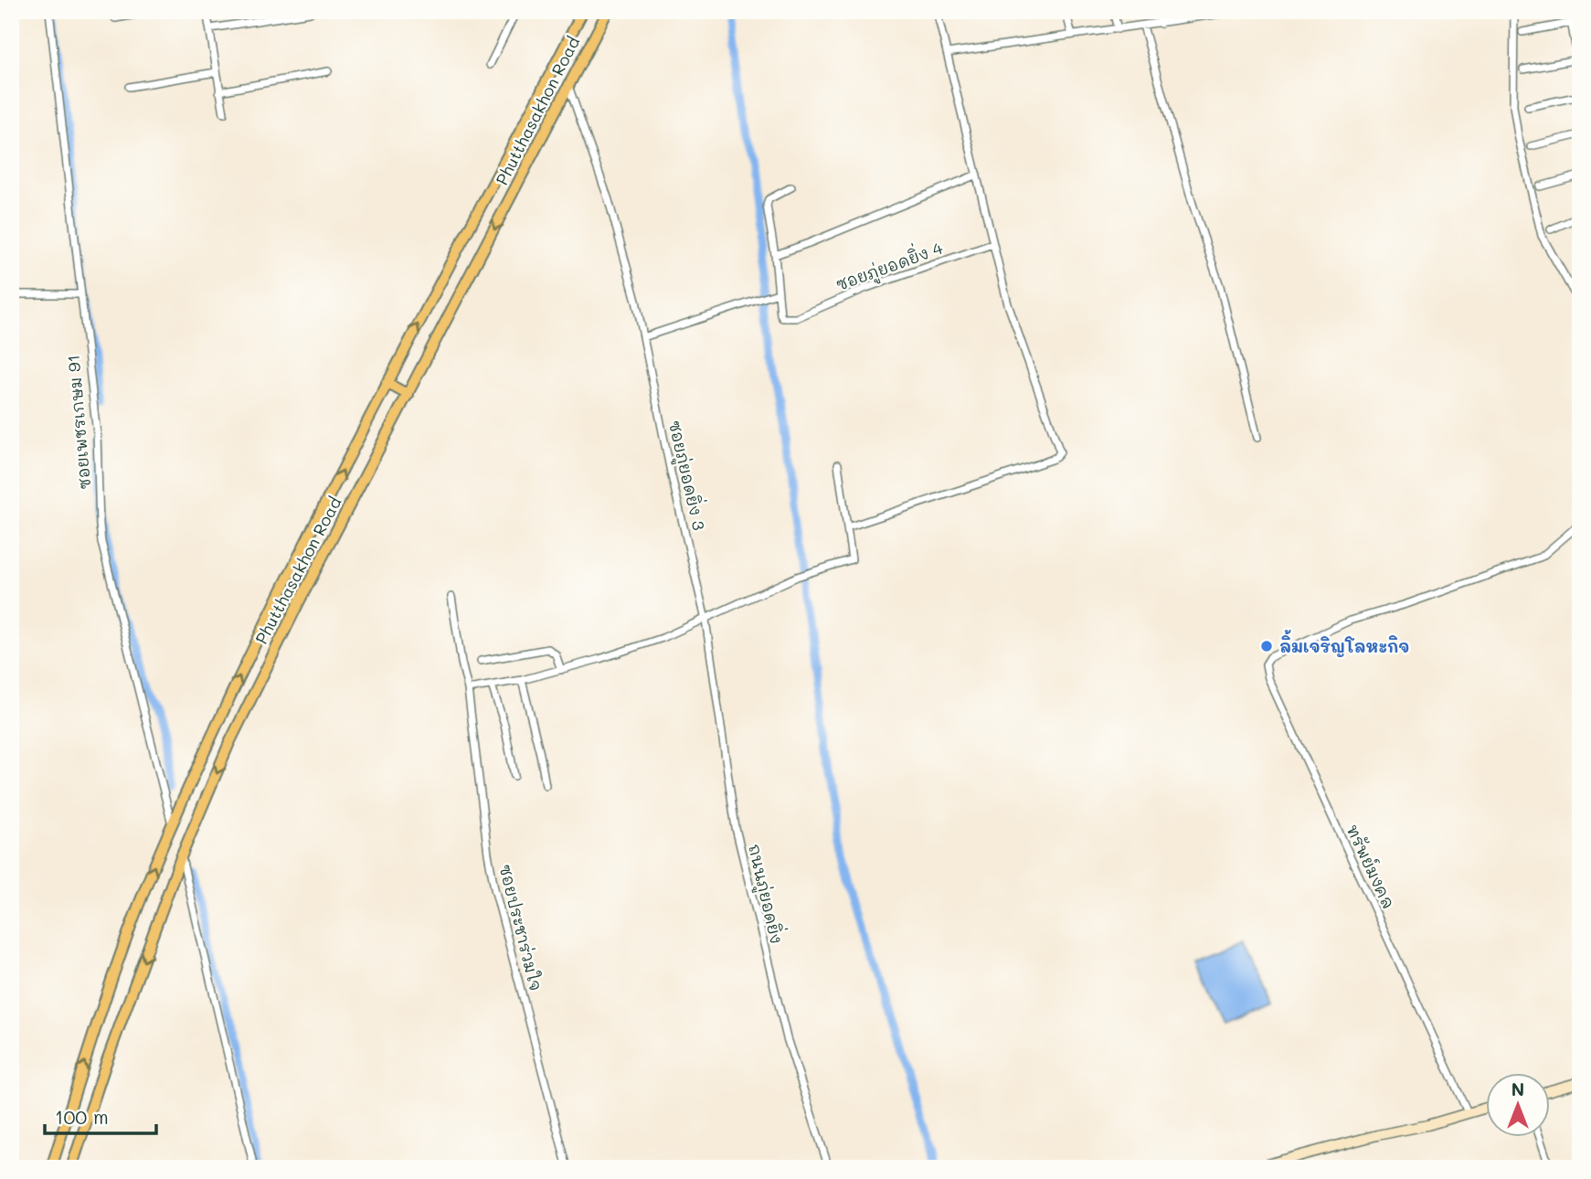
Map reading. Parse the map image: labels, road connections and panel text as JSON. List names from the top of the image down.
{
  "streets": {
    "main road": ["Phutthasakhon Road"],
    "street": [
      "ซอยภู่ยอดยิ่ง 4",
      "ซอยเพชรเกษม 91",
      "ซอยภู่ยอดยิ่ง 3",
      "ทรัพย์มงคล",
      "ถนนภู่ยอดยิ่ง",
      "ซอยประชาร่วมใจ"
    ]
  },
  "crossings": [
    ["Phutthasakhon Road", "ซอยเพชรเกษม 91"],
    ["Phutthasakhon Road", "ซอยภู่ยอดยิ่ง 3"],
    ["ซอยภู่ยอดยิ่ง 3", "ถนนภู่ยอดยิ่ง"]
  ],
  "places": ["ลิ้มเจริญโลหะกิจ"],
  "scale_bar": "100 m",
  "north": "top"
}
